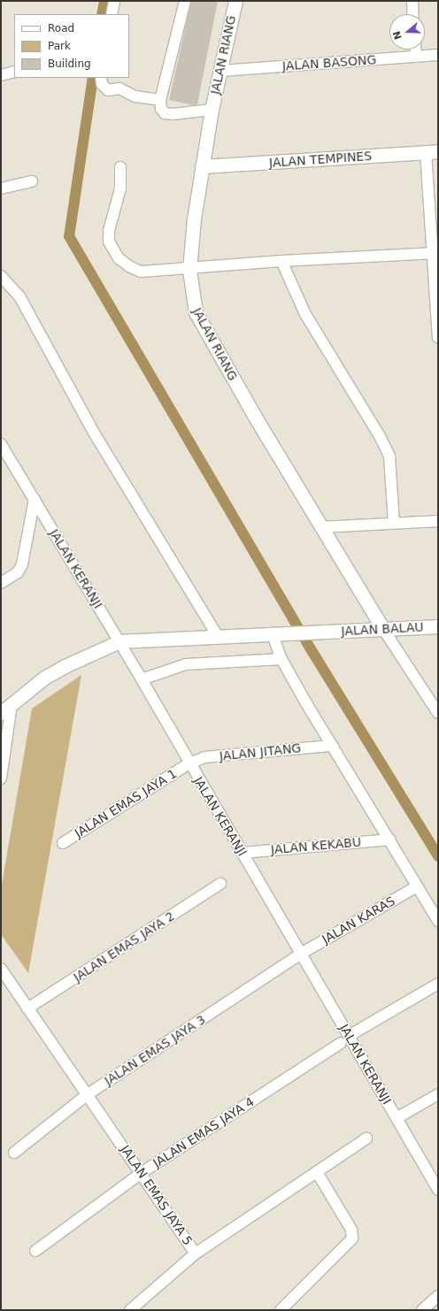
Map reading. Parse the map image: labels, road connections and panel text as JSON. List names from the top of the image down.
{
  "streets": {
    "street": [
      "JALAN RIANG",
      "JALAN BASONG",
      "JALAN TEMPINES",
      "JALAN KERANJI",
      "JALAN BALAU",
      "JALAN JITANG",
      "JALAN EMAS JAYA 1",
      "JALAN KEKABU",
      "JALAN KARAS",
      "JALAN EMAS JAYA 2",
      "JALAN EMAS JAYA 3",
      "JALAN EMAS JAYA 4",
      "JALAN EMAS JAYA 5"
    ]
  },
  "crossings": [
    ["JALAN RIANG", "JALAN BASONG"],
    ["JALAN RIANG", "JALAN TEMPINES"],
    ["JALAN RIANG", "JALAN BALAU"],
    ["JALAN KERANJI", "JALAN BALAU"],
    ["JALAN KERANJI", "JALAN JITANG"],
    ["JALAN KERANJI", "JALAN EMAS JAYA 1"],
    ["JALAN KERANJI", "JALAN KEKABU"],
    ["JALAN KERANJI", "JALAN KARAS"],
    ["JALAN KERANJI", "JALAN EMAS JAYA 3"],
    ["JALAN KERANJI", "JALAN EMAS JAYA 4"],
    ["JALAN JITANG", "JALAN EMAS JAYA 1"],
    ["JALAN KARAS", "JALAN EMAS JAYA 3"],
    ["JALAN EMAS JAYA 2", "JALAN EMAS JAYA 5"],
    ["JALAN EMAS JAYA 3", "JALAN EMAS JAYA 5"],
    ["JALAN EMAS JAYA 4", "JALAN EMAS JAYA 5"]
  ],
  "legend": ["Road", "Park", "Building"],
  "north": "left"
}
